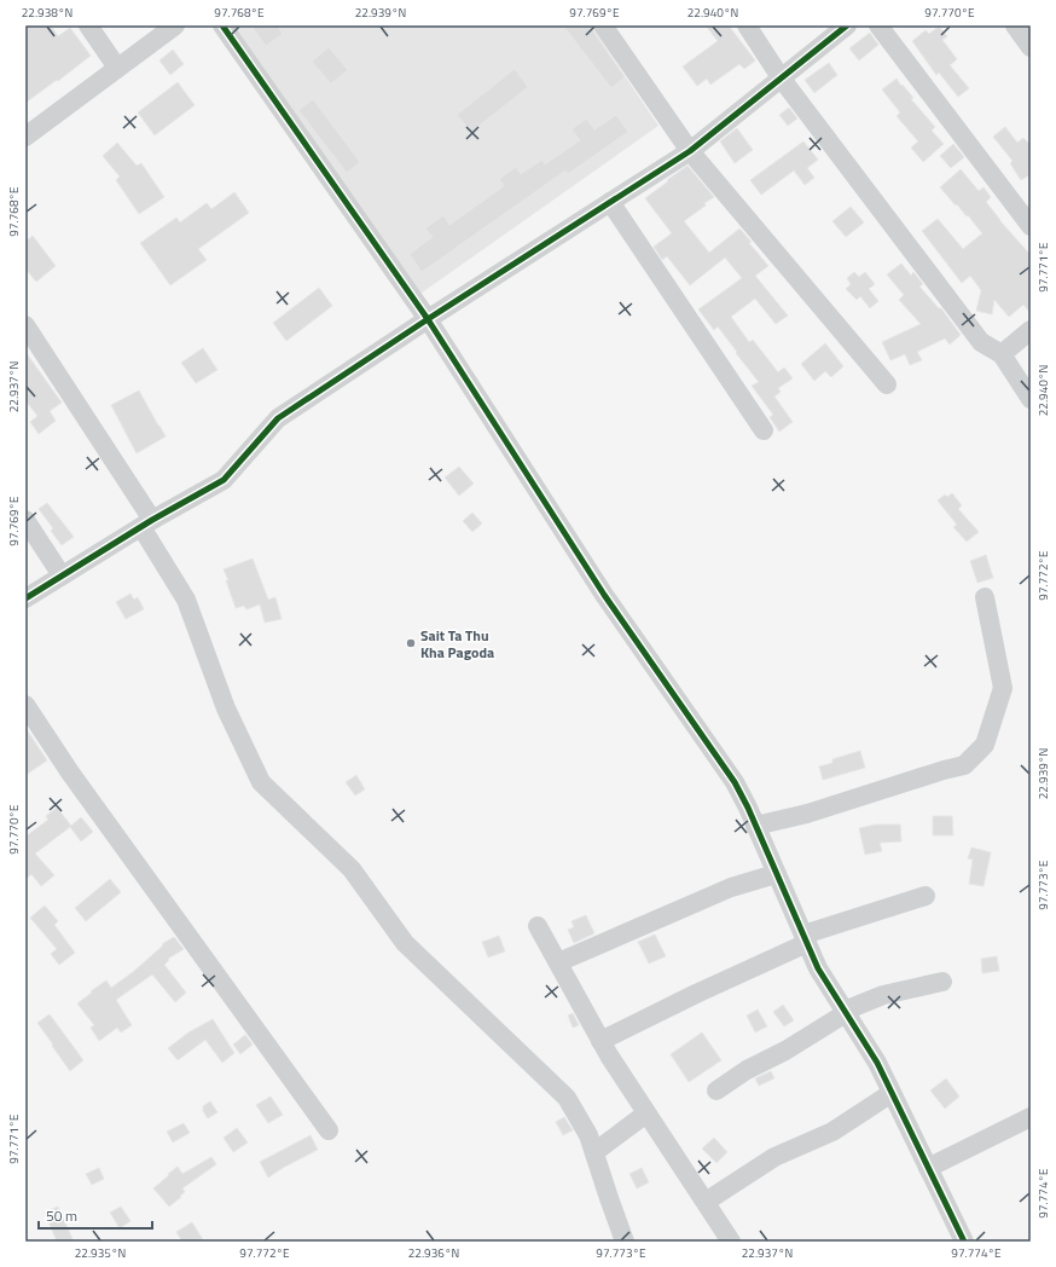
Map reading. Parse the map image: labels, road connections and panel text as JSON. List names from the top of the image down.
{
  "places": ["Sait Ta Thu Kha Pagoda"],
  "scale_bar": "50 m",
  "coordinates": [
    "22.938°N",
    "97.768°E",
    "22.939°N",
    "97.769°E",
    "22.940°N",
    "97.770°E",
    "97.771°E",
    "22.937°N",
    "97.772°E",
    "97.773°E",
    "97.774°E",
    "22.935°N",
    "22.936°N"
  ]
}
